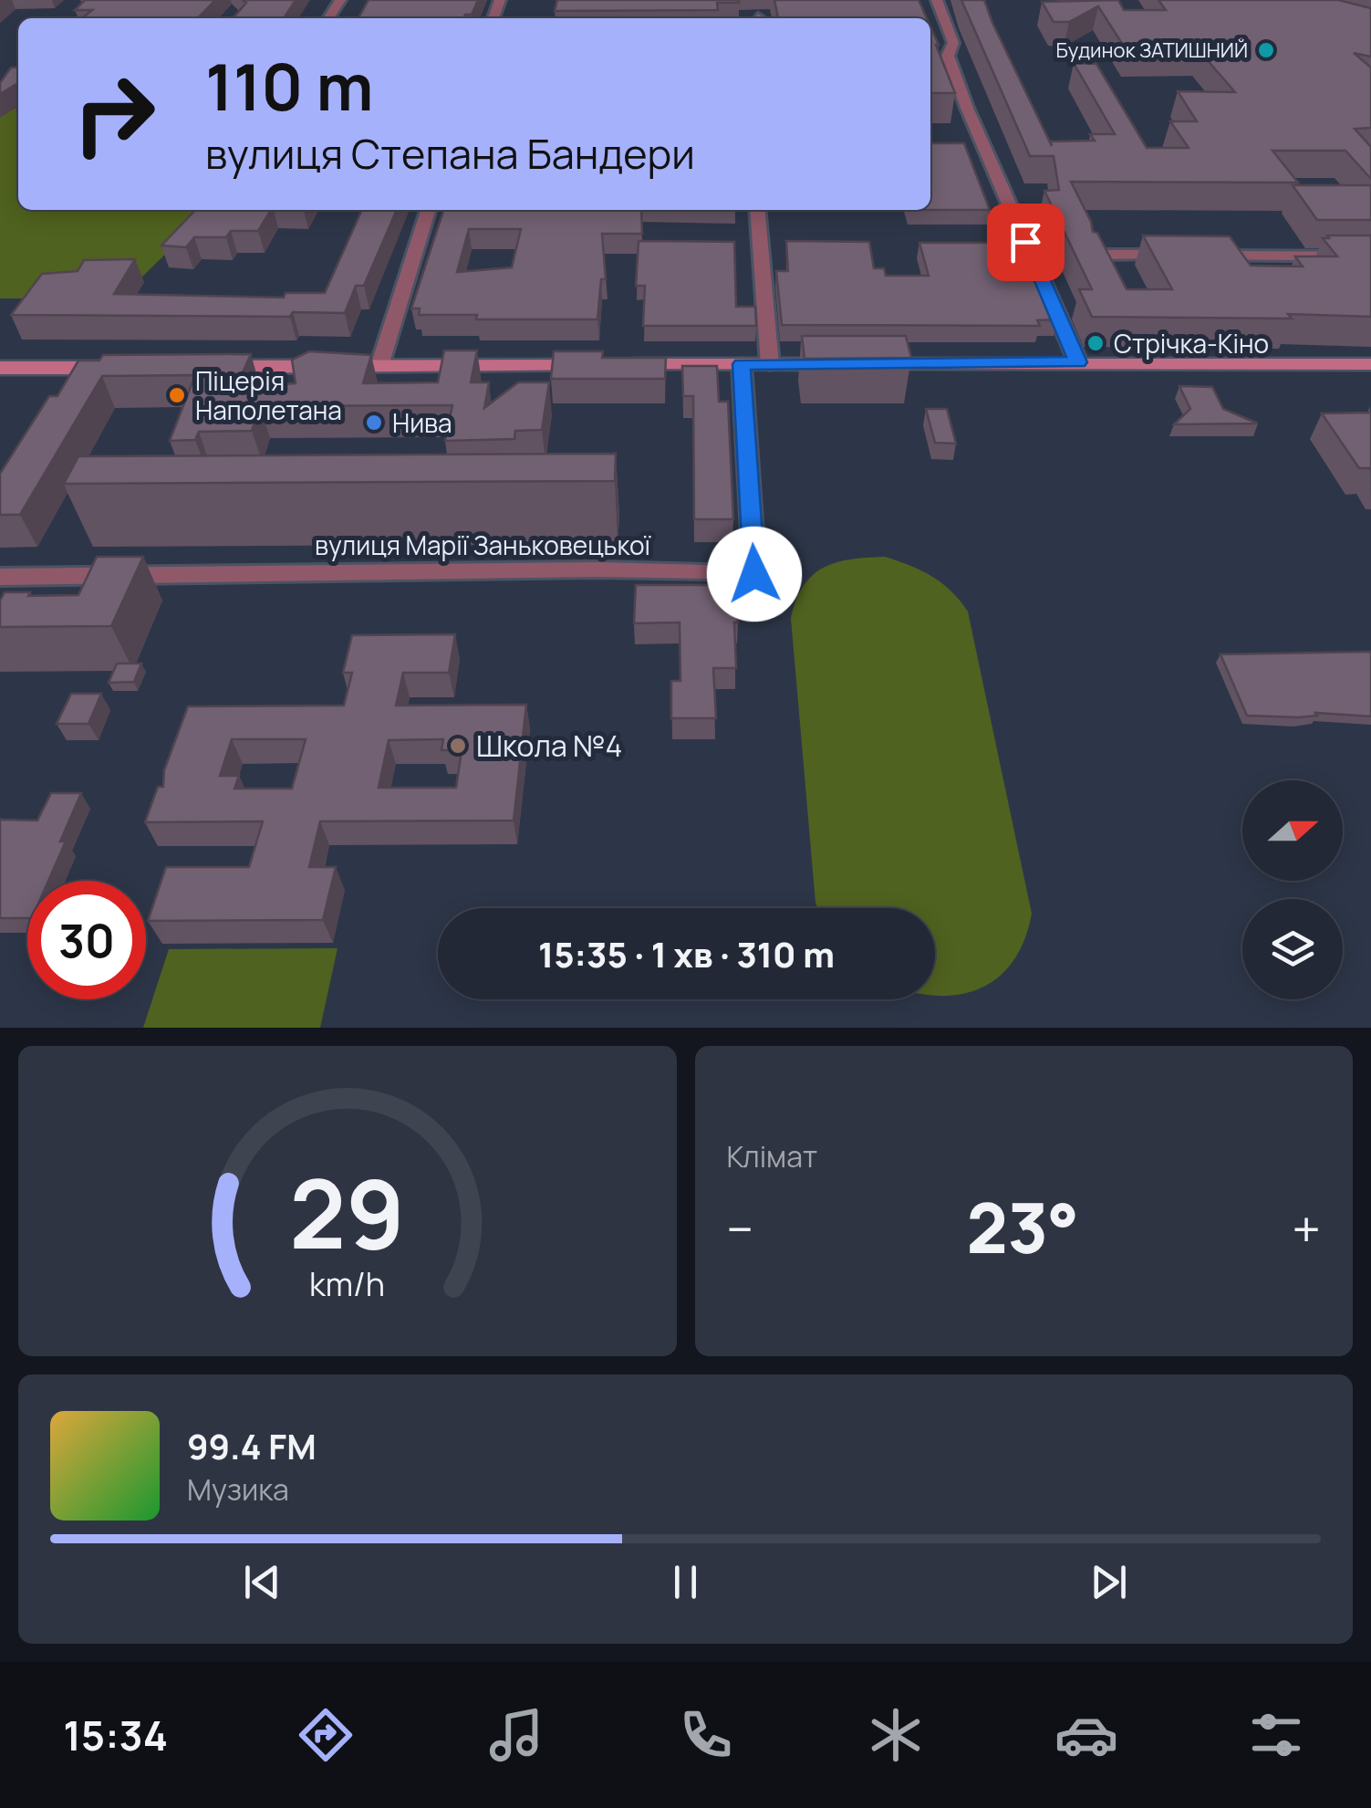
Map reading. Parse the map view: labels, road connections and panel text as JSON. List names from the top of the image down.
{
  "streets": {
    "street": ["вулиця Марії Заньковецької"]
  },
  "places": [
    "Будинок ЗАТИШНИЙ",
    "Стрічка-Кіно",
    "Піцерія Наполетана",
    "Нива",
    "Школа №4"
  ],
  "north": "right",
  "page": {
    "turn": ["110 m", "вулиця Степана Бандери"],
    "limit": "30",
    "trip": "15:35 · 1 хв · 310 m",
    "tile": "Клімат",
    "heat": ["−", "23°", "+"],
    "song": ["99.4 FM", "Музика"],
    "tabs": "15:34",
    "gauge": ["29", "km/h"]
  }
}
